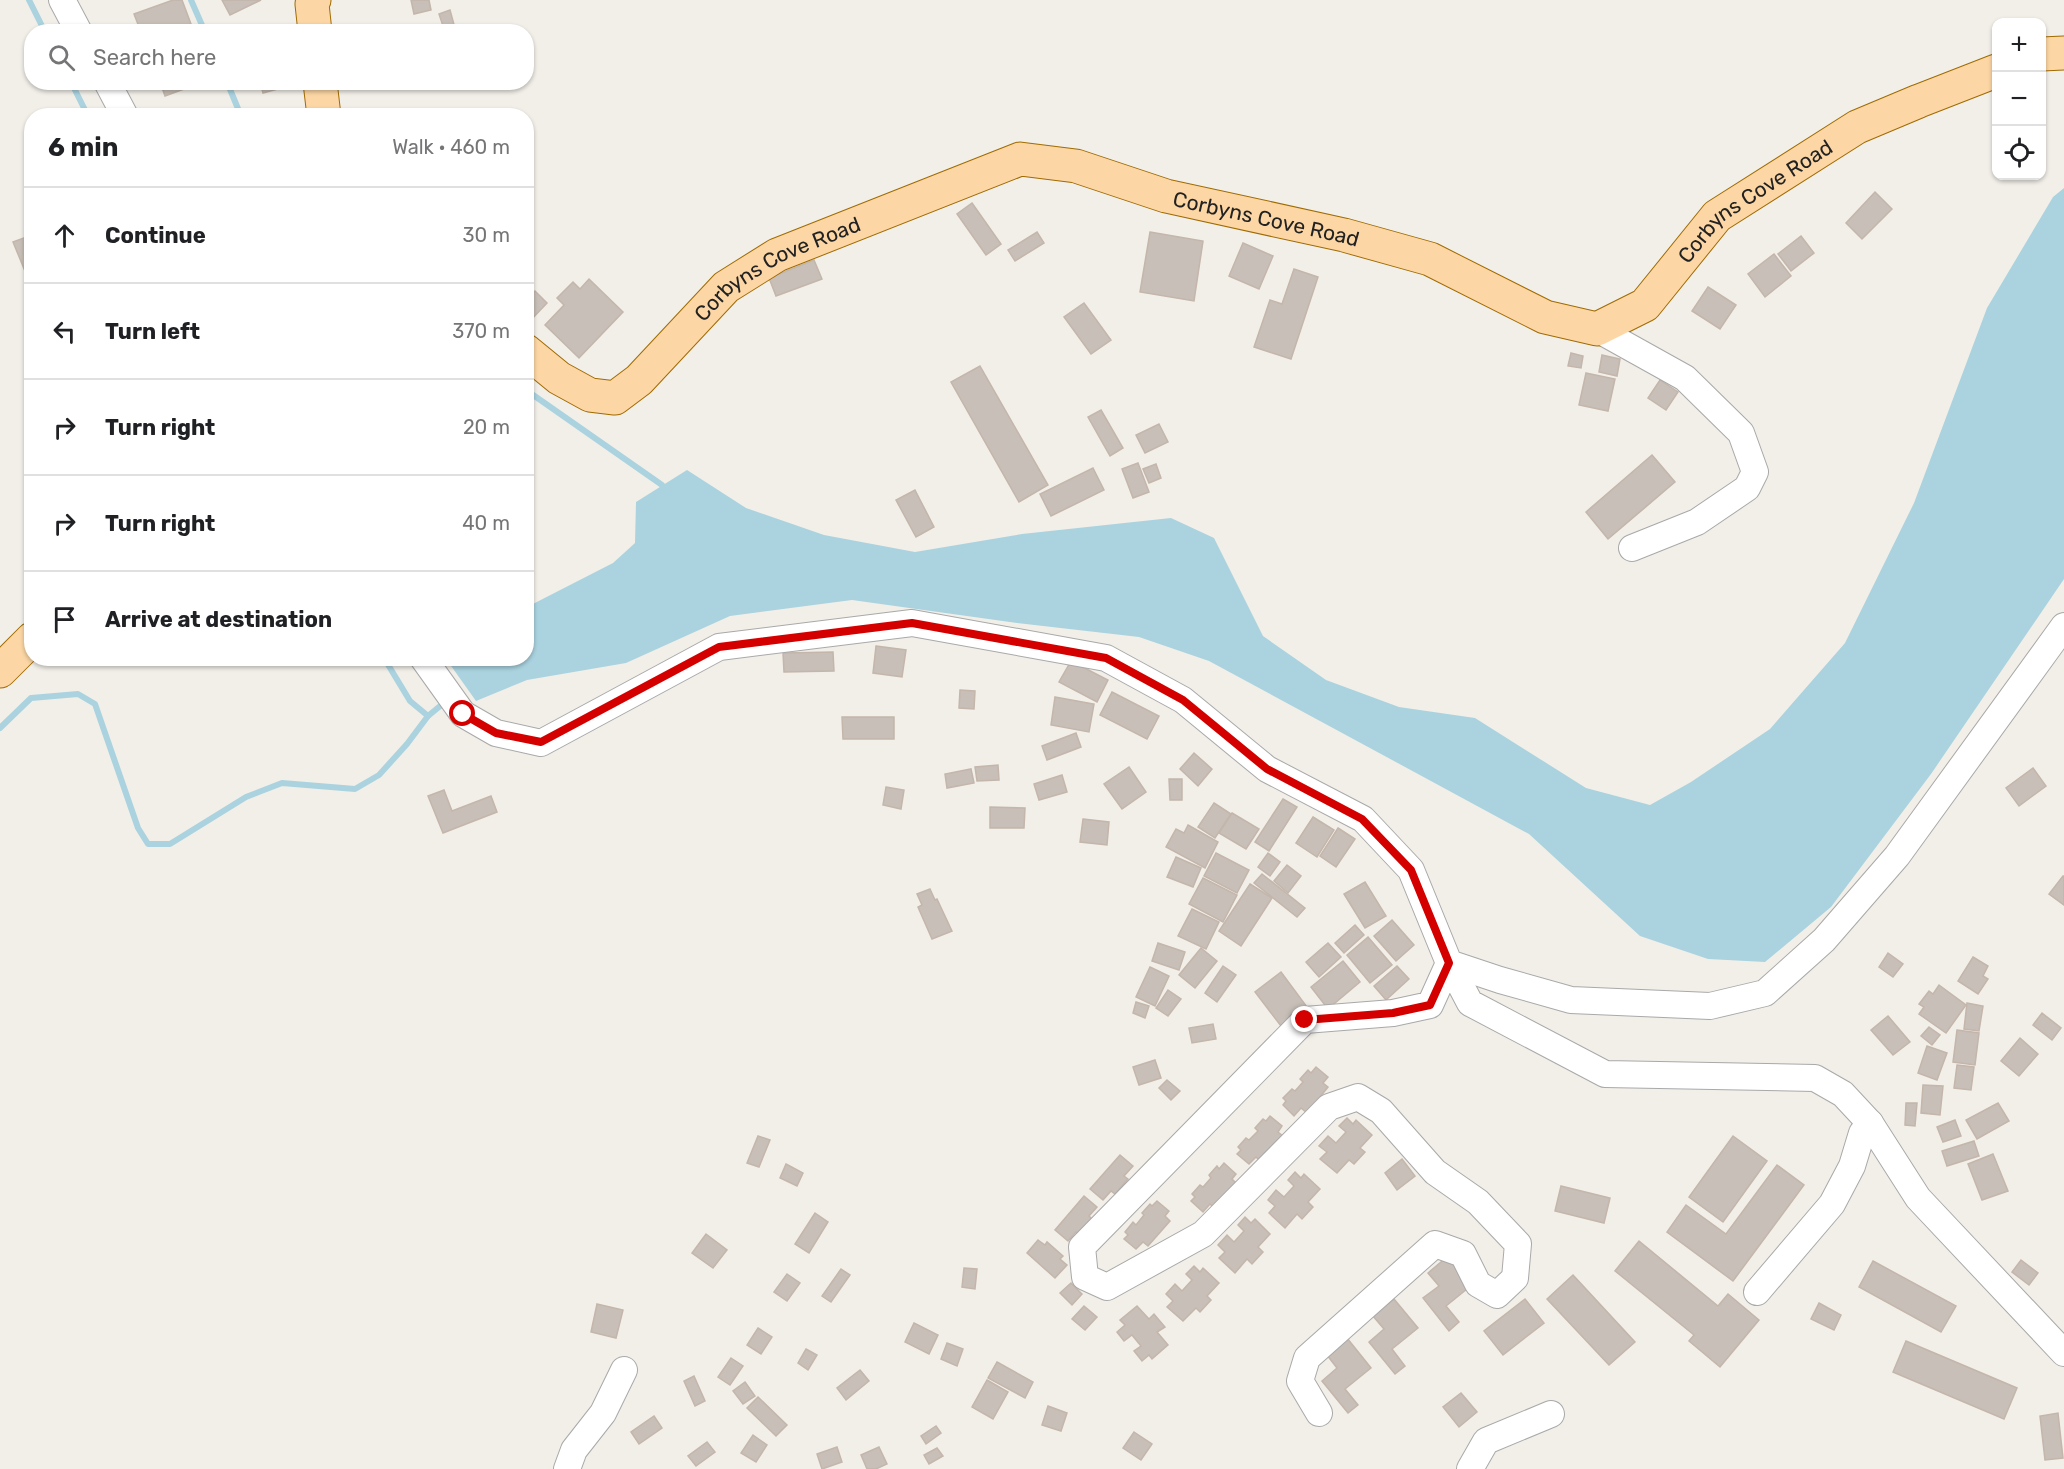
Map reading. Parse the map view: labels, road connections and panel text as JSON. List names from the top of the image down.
{
  "streets": {
    "main road": ["Corbyns Cove Road"]
  },
  "page": {
    "map_buttons": ["+", "−"],
    "search": "Search here",
    "heading": ["6 min", "Walk · 460 m"],
    "list": [
      ["Continue", "30 m"],
      ["Turn left", "370 m"],
      ["Turn right", "20 m"],
      ["Turn right", "40 m"],
      "Arrive at destination"
    ]
  }
}
